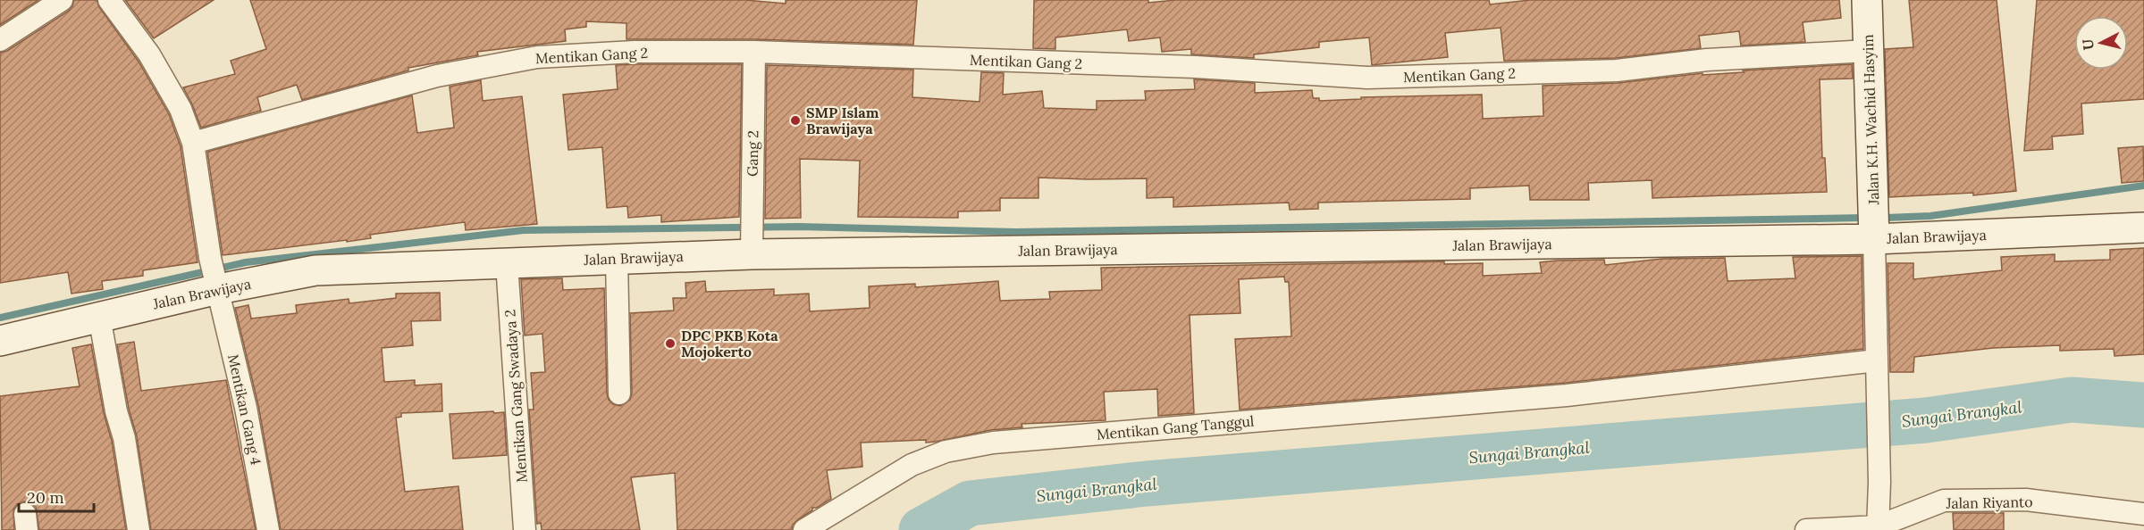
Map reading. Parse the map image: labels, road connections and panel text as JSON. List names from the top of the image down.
{
  "streets": {
    "main road": ["Jalan K.H. Wachid Hasyim", "Jalan Brawijaya"],
    "street": [
      "Mentikan Gang 2",
      "Gang 2",
      "Mentikan Gang Swadaya 2",
      "Mentikan Gang 4",
      "Mentikan Gang Tanggul",
      "Jalan Riyanto"
    ]
  },
  "crossings": [
    ["Mentikan Gang 2", "Jalan K.H. Wachid Hasyim"],
    ["Mentikan Gang 2", "Gang 2"],
    ["Mentikan Gang 2", "Mentikan Gang 4"],
    ["Jalan K.H. Wachid Hasyim", "Jalan Brawijaya"],
    ["Gang 2", "Jalan Brawijaya"],
    ["Jalan Brawijaya", "Mentikan Gang Swadaya 2"],
    ["Jalan Brawijaya", "Mentikan Gang 4"]
  ],
  "water": ["Sungai Brangkal"],
  "places": ["SMP Islam Brawijaya", "DPC PKB Kota Mojokerto"],
  "scale_bar": "20 m",
  "north": "left"
}
